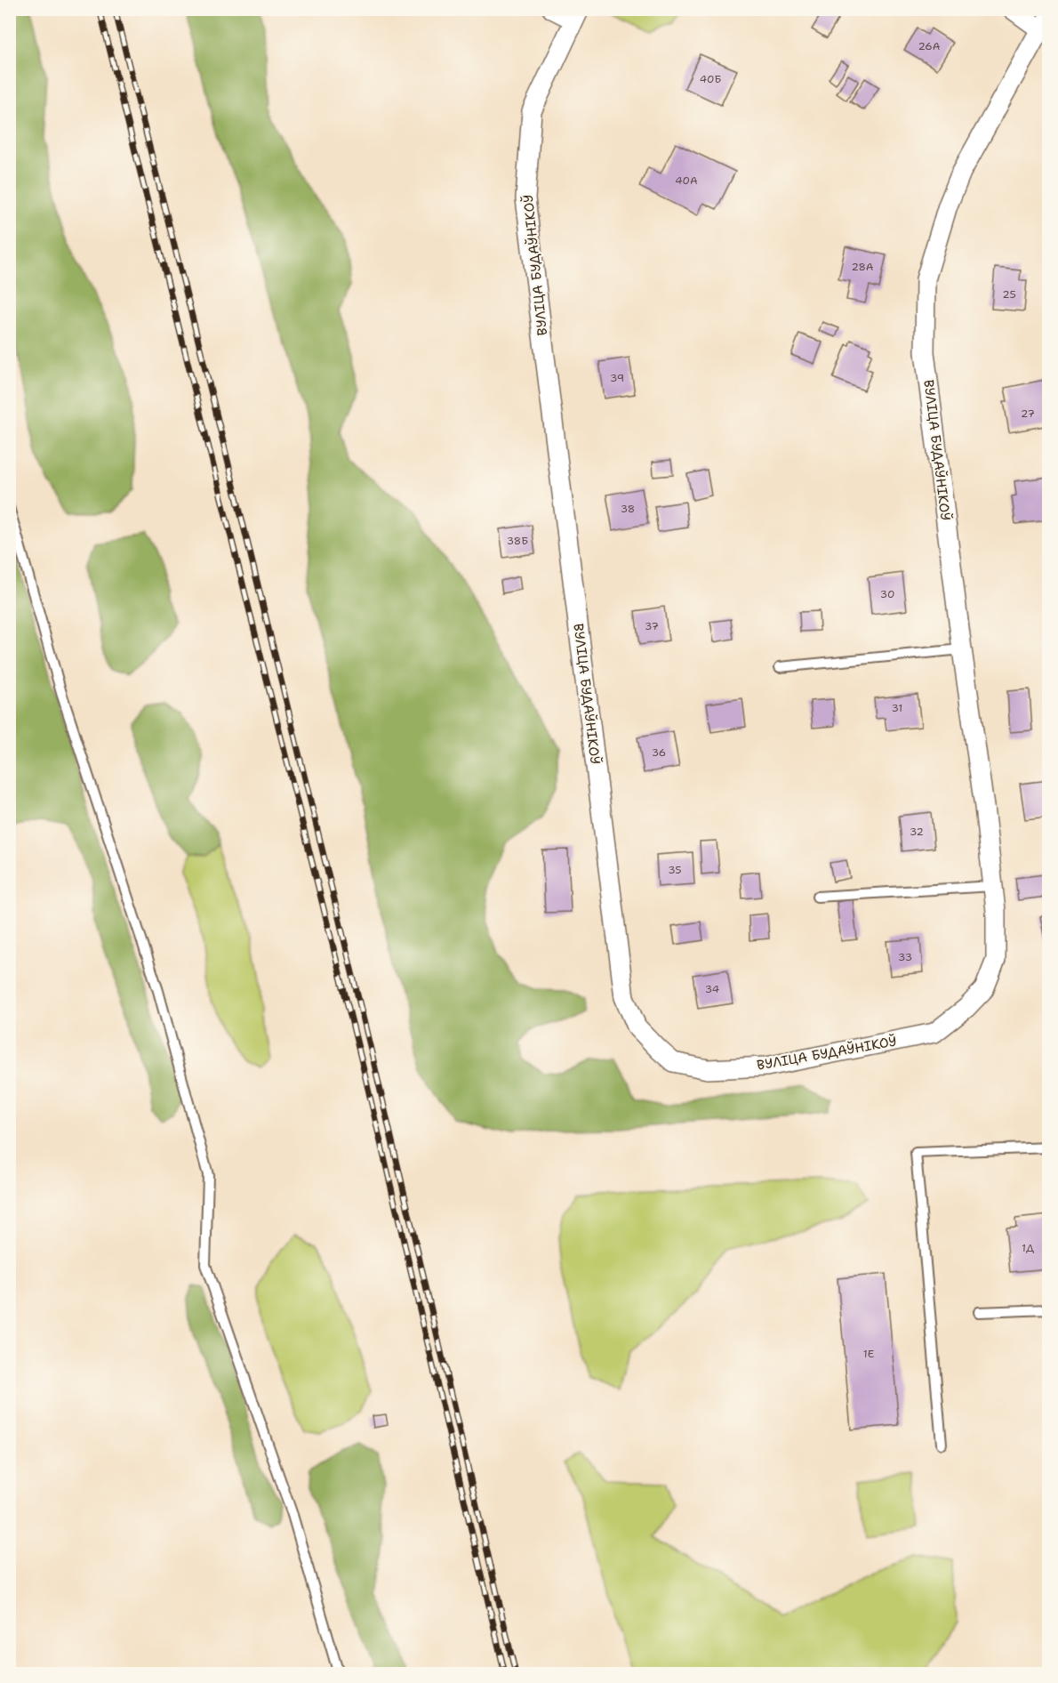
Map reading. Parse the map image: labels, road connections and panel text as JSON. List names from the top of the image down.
{
  "streets": {
    "street": ["ВУЛІЦА БУДАЎНІКОЎ"]
  },
  "house_numbers": [
    "26А",
    "40Б",
    "40А",
    "28А",
    "25",
    "39",
    "27",
    "38",
    "38Б",
    "30",
    "37",
    "31",
    "36",
    "32",
    "35",
    "33",
    "34",
    "1Д",
    "1Е"
  ]
}
